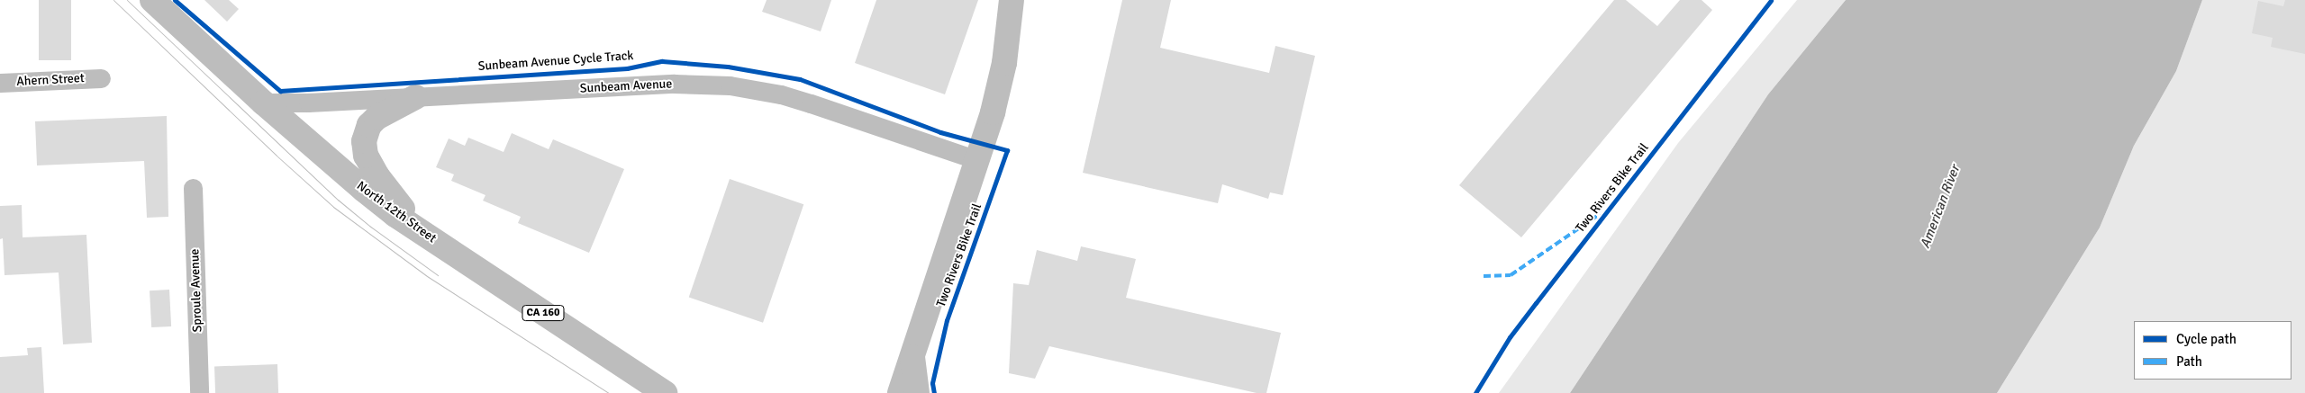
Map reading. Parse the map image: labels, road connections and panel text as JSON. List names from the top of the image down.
{
  "streets": {
    "main road": ["North 12th Street", "CA 160"],
    "street": ["Ahern Street", "Sunbeam Avenue", "Sproule Avenue"],
    "cycle path": ["Sunbeam Avenue Cycle Track", "Two Rivers Bike Trail"]
  },
  "crossings": [
    ["Sunbeam Avenue", "North 12th Street"]
  ],
  "water": ["American River"],
  "legend": ["Cycle path", "Path"]
}
